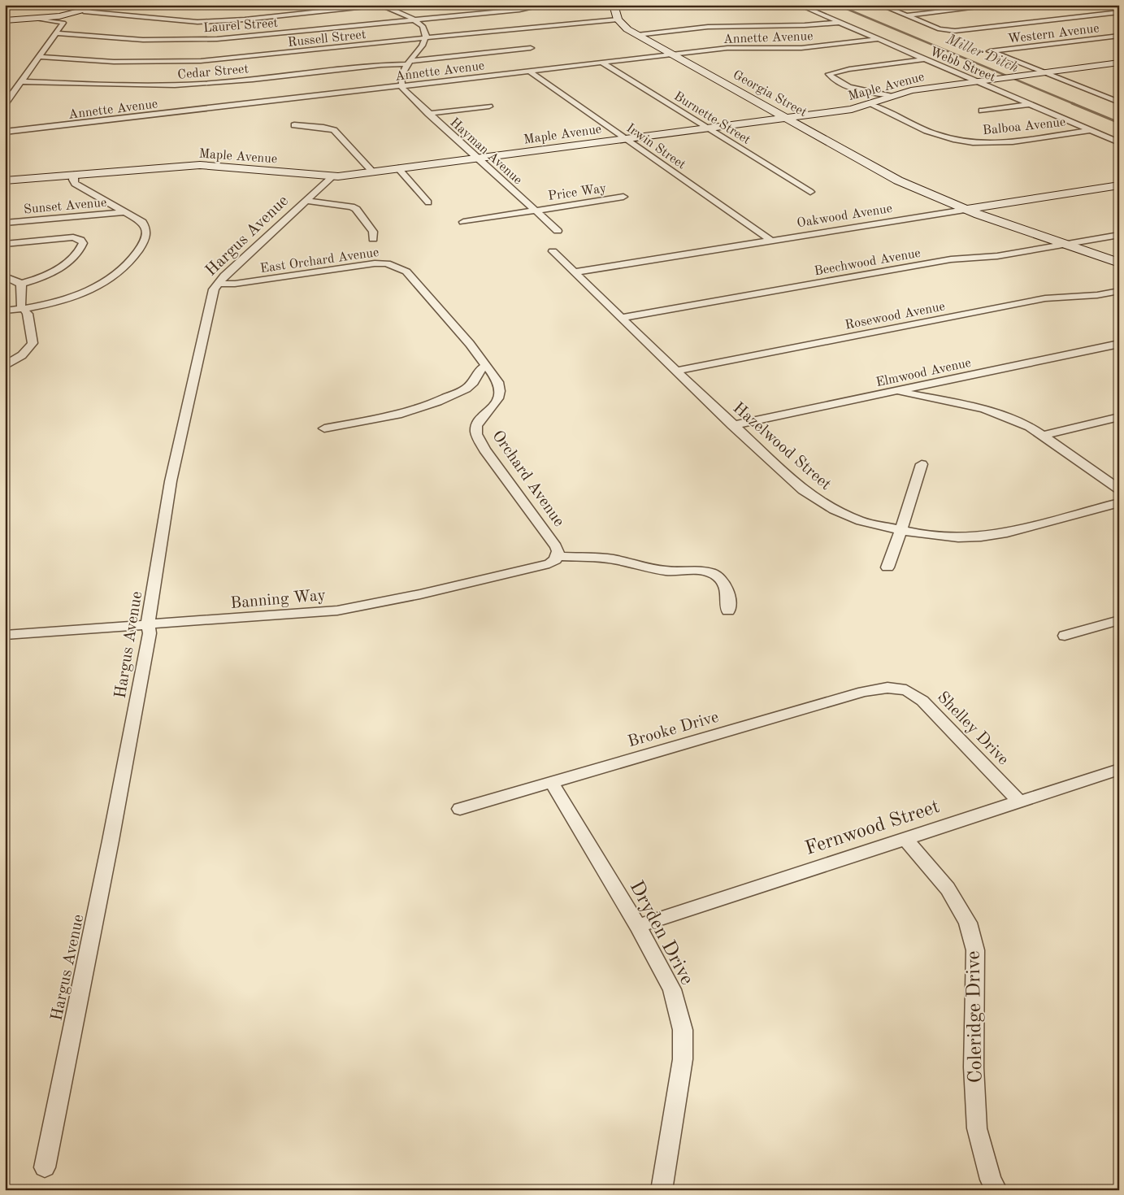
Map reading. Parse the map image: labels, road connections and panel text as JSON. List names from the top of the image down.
{
  "streets": {
    "main road": ["Maple Avenue", "Georgia Street", "Oakwood Avenue"],
    "street": [
      "Laurel Street",
      "Western Avenue",
      "Annette Avenue",
      "Russell Street",
      "Webb Street",
      "Cedar Street",
      "Burnette Street",
      "Balboa Avenue",
      "Irwin Street",
      "Hayman Avenue",
      "Price Way",
      "Sunset Avenue",
      "Hargus Avenue",
      "East Orchard Avenue",
      "Beechwood Avenue",
      "Rosewood Avenue",
      "Elmwood Avenue",
      "Hazelwood Street",
      "Orchard Avenue",
      "Banning Way",
      "Shelley Drive",
      "Brooke Drive",
      "Fernwood Street",
      "Dryden Drive",
      "Coleridge Drive"
    ]
  },
  "crossings": [
    ["Western Avenue", "Maple Avenue"],
    ["Annette Avenue", "Webb Street"],
    ["Annette Avenue", "Georgia Street"],
    ["Annette Avenue", "Burnette Street"],
    ["Annette Avenue", "Irwin Street"],
    ["Annette Avenue", "Hayman Avenue"],
    ["Russell Street", "Georgia Street"],
    ["Webb Street", "Maple Avenue"],
    ["Webb Street", "Balboa Avenue"],
    ["Maple Avenue", "Georgia Street"],
    ["Maple Avenue", "Burnette Street"],
    ["Maple Avenue", "Balboa Avenue"],
    ["Maple Avenue", "Irwin Street"],
    ["Maple Avenue", "Hayman Avenue"],
    ["Maple Avenue", "Hargus Avenue"],
    ["Georgia Street", "Oakwood Avenue"],
    ["Georgia Street", "Beechwood Avenue"],
    ["Irwin Street", "Oakwood Avenue"],
    ["Hayman Avenue", "Price Way"],
    ["Oakwood Avenue", "Hazelwood Street"],
    ["Hargus Avenue", "East Orchard Avenue"],
    ["Hargus Avenue", "Banning Way"],
    ["East Orchard Avenue", "Orchard Avenue"],
    ["Beechwood Avenue", "Hazelwood Street"],
    ["Rosewood Avenue", "Hazelwood Street"],
    ["Elmwood Avenue", "Hazelwood Street"],
    ["Orchard Avenue", "Banning Way"],
    ["Shelley Drive", "Brooke Drive"],
    ["Shelley Drive", "Fernwood Street"],
    ["Brooke Drive", "Dryden Drive"],
    ["Fernwood Street", "Dryden Drive"],
    ["Fernwood Street", "Coleridge Drive"]
  ],
  "water": ["Miller Ditch"]
}
